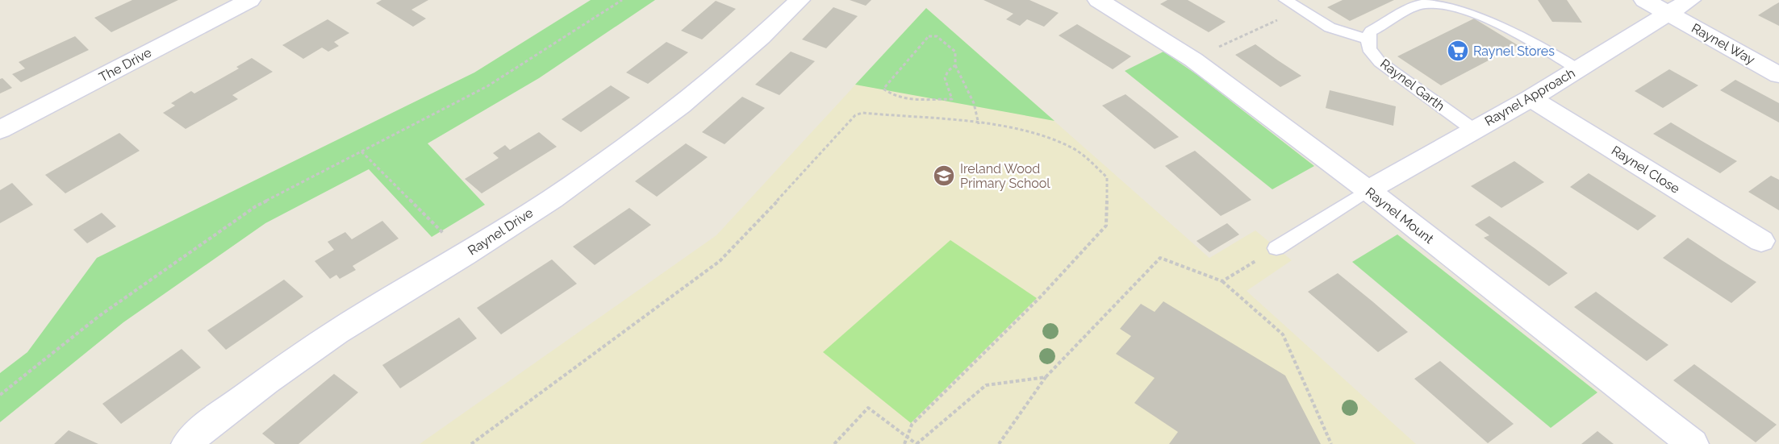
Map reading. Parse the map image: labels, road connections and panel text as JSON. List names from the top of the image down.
{
  "streets": {
    "street": [
      "Raynel Way",
      "The Drive",
      "Raynel Approach",
      "Raynel Close",
      "Raynel Mount",
      "Raynel Drive"
    ],
    "lane": ["Raynel Garth"]
  },
  "crossings": [
    ["Raynel Way", "Raynel Approach"],
    ["Raynel Garth", "Raynel Approach"],
    ["Raynel Approach", "Raynel Close"],
    ["Raynel Approach", "Raynel Mount"]
  ],
  "places": {
    "supermarket": ["Raynel Stores"],
    "school or university": ["Ireland Wood Primary School"]
  }
}
